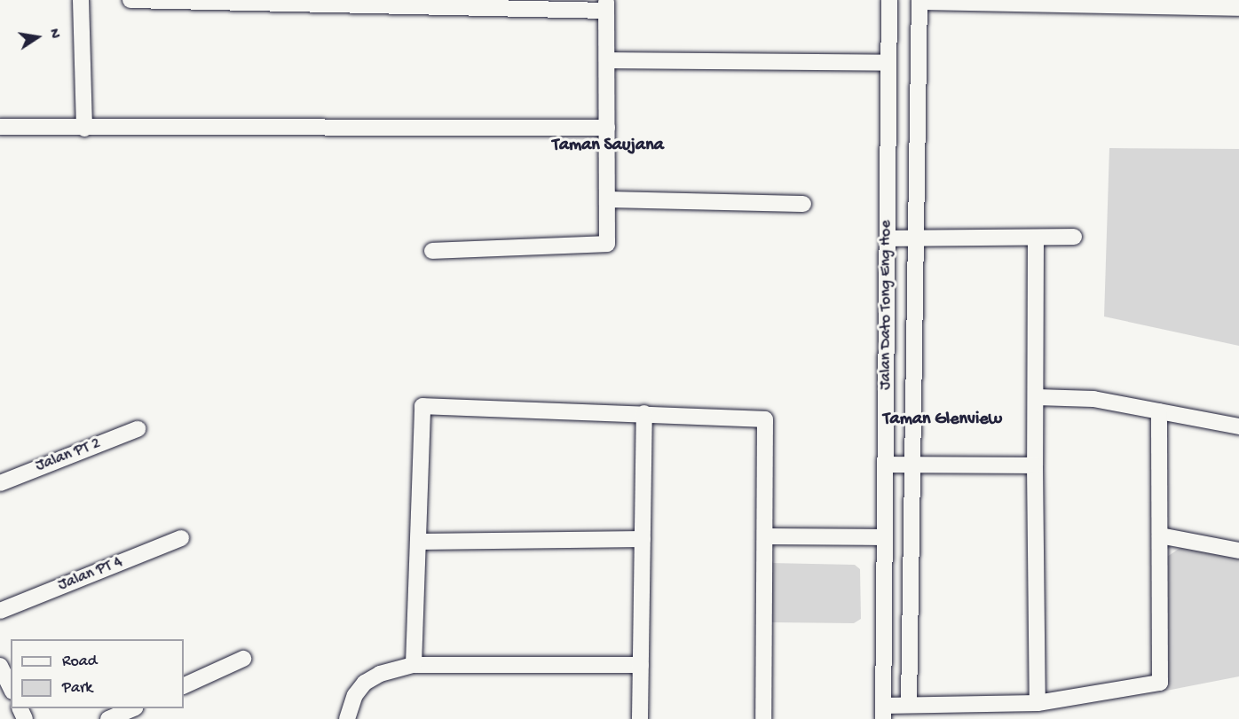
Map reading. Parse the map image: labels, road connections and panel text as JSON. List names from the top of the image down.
{
  "streets": {
    "street": ["Jalan Dato Tong Eng Hoe", "Jalan PT 2", "Jalan PT 4"]
  },
  "districts": ["Taman Saujana", "Taman Glenview"],
  "legend": ["Road", "Park"],
  "north": "right"
}
